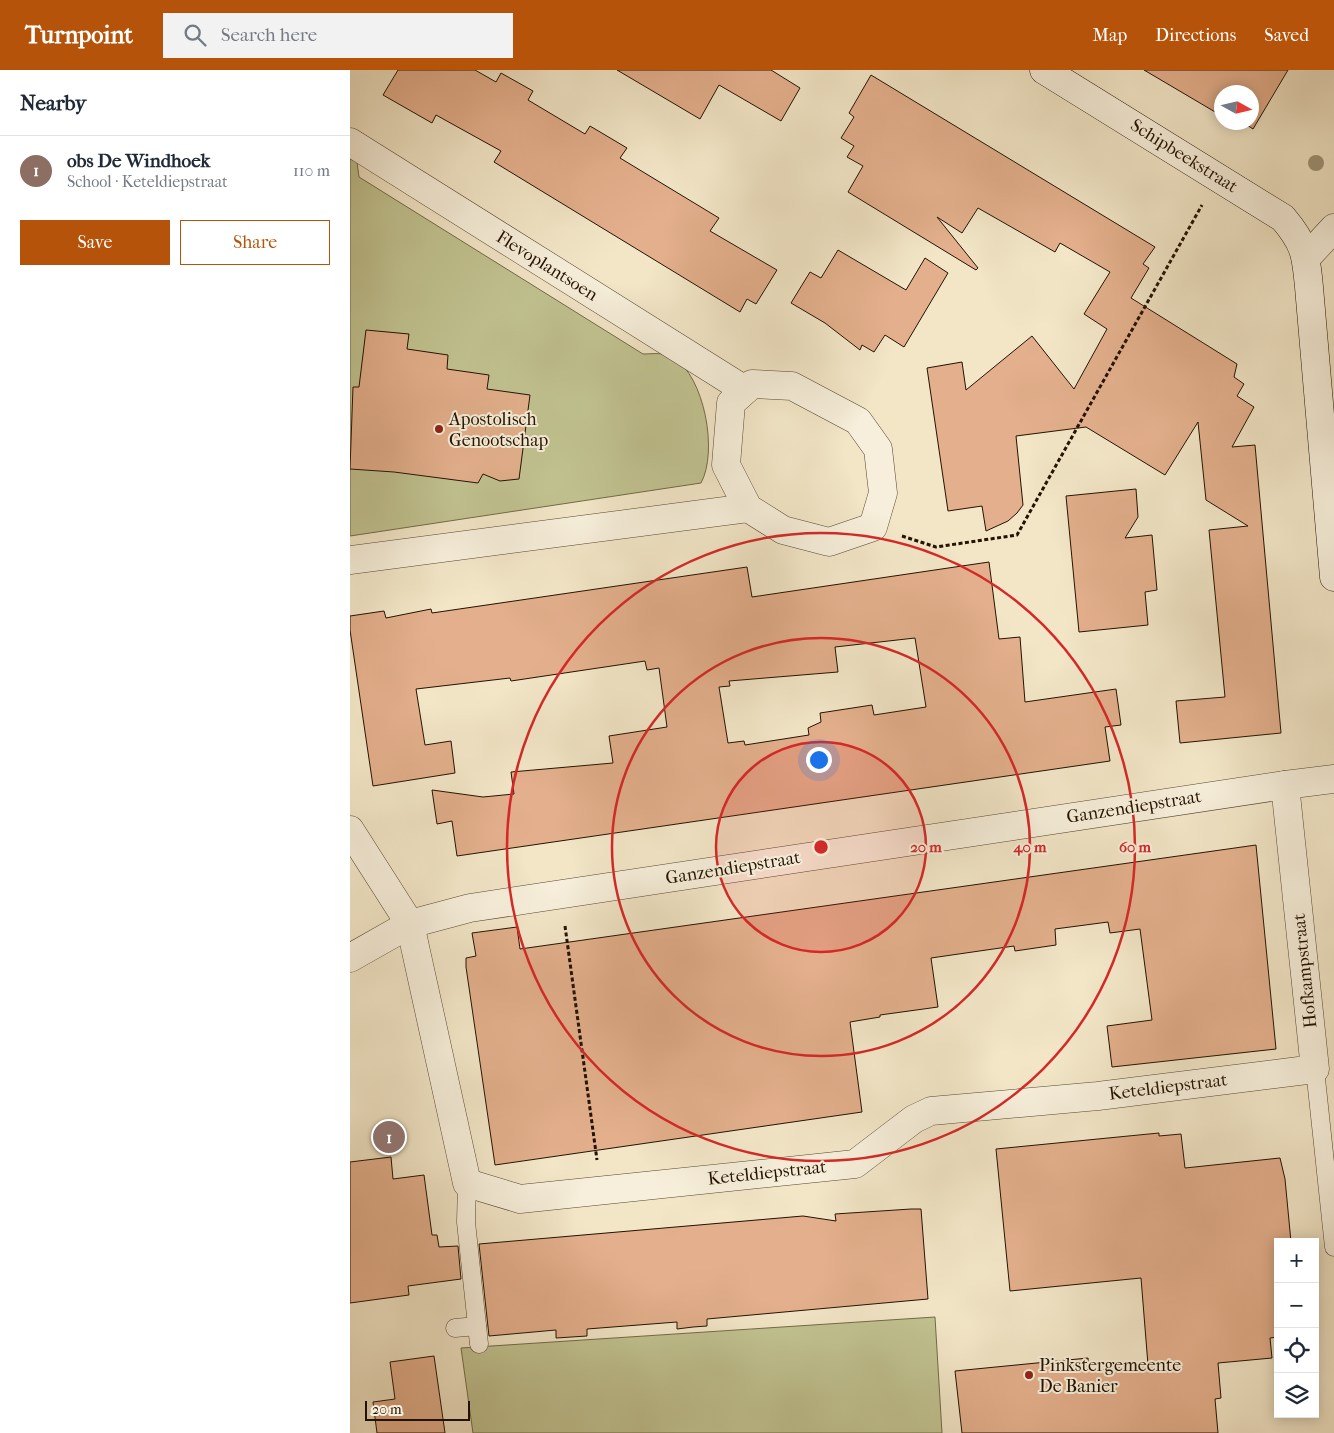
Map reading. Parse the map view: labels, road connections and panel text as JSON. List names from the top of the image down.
{
  "streets": {
    "street": [
      "Schipbeekstraat",
      "Flevoplantsoen",
      "Ganzendiepstraat",
      "Hofkampstraat",
      "Keteldiepstraat"
    ]
  },
  "crossings": [
    ["Ganzendiepstraat", "Hofkampstraat"],
    ["Hofkampstraat", "Keteldiepstraat"]
  ],
  "places": ["Apostolisch Genootschap", "Pinkstergemeente De Banier"],
  "scale_bar": "20 m",
  "north": "right",
  "page": {
    "header": "Turnpoint",
    "search": "Search here",
    "nav": ["Map", "Directions", "Saved"],
    "heading": "Nearby",
    "list": [
      {
        "mark": "1",
        "name": "obs De Windhoek",
        "note": "School · Keteldiepstraat",
        "value": "110 m"
      }
    ],
    "buttons": ["Save", "Share"],
    "pins": "1",
    "map_buttons": ["+", "−"],
    "scale": "20 m"
  },
  "rings": ["20 m", "40 m", "60 m"]
}
